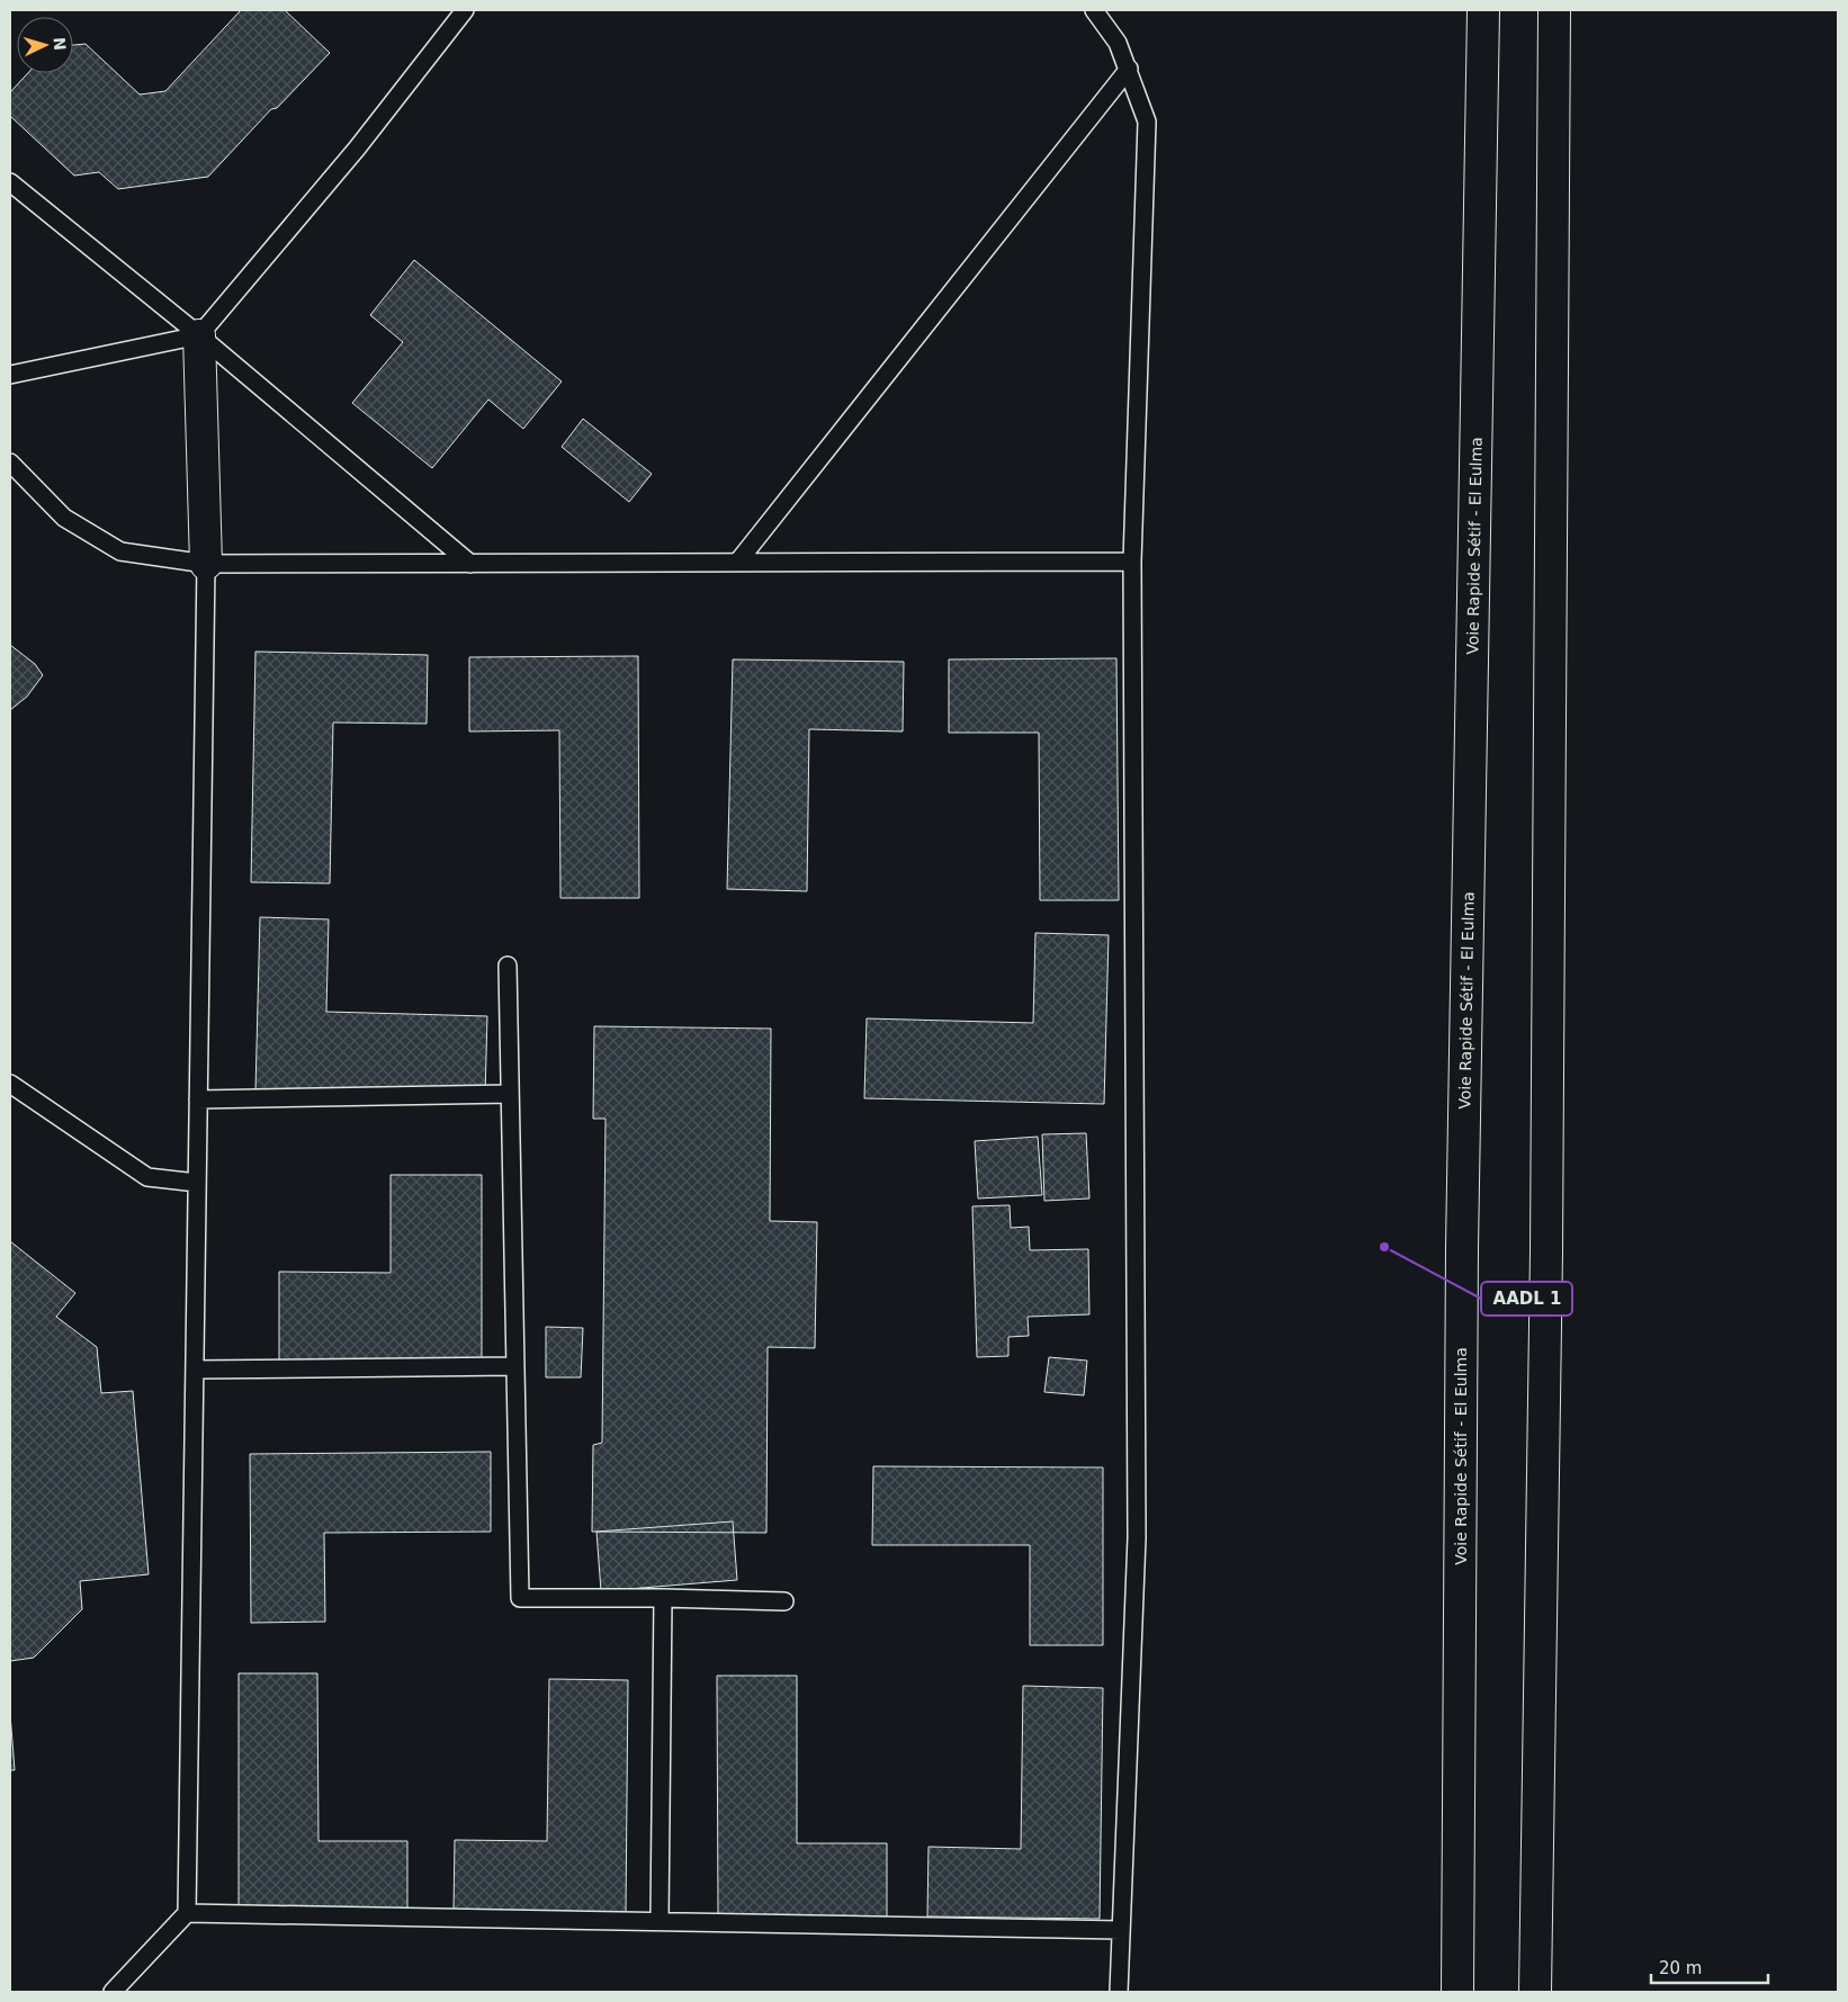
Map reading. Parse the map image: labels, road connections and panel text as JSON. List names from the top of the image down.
{
  "streets": {
    "main road": ["Voie Rapide Sétif - El Eulma"]
  },
  "places": ["AADL 1"],
  "scale_bar": "20 m",
  "north": "right"
}
